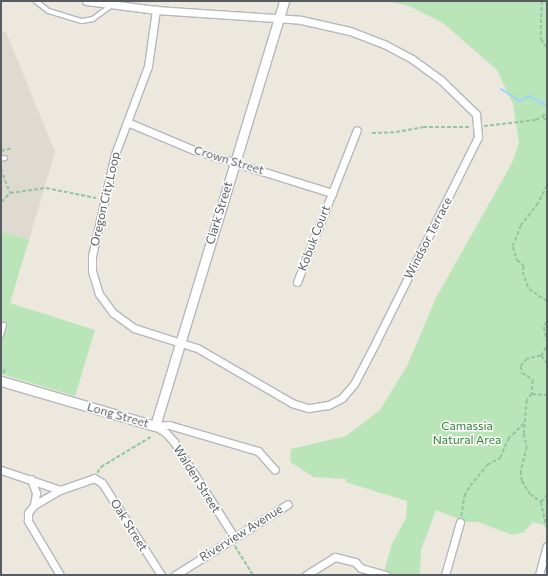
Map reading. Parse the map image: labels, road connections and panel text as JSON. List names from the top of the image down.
{
  "streets": {
    "street": [
      "Crown Street",
      "Oregon City Loop",
      "Clark Street",
      "Kobuk Court",
      "Windsor Terrace",
      "Long Street",
      "Walden Street",
      "Oak Street",
      "Riverview Avenue"
    ]
  },
  "crossings": [
    ["Crown Street", "Oregon City Loop"],
    ["Crown Street", "Clark Street"],
    ["Crown Street", "Kobuk Court"],
    ["Oregon City Loop", "Clark Street"],
    ["Oregon City Loop", "Windsor Terrace"],
    ["Clark Street", "Windsor Terrace"],
    ["Clark Street", "Long Street"],
    ["Clark Street", "Walden Street"],
    ["Long Street", "Walden Street"],
    ["Walden Street", "Riverview Avenue"]
  ],
  "parks": ["Camassia Natural Area"]
}
